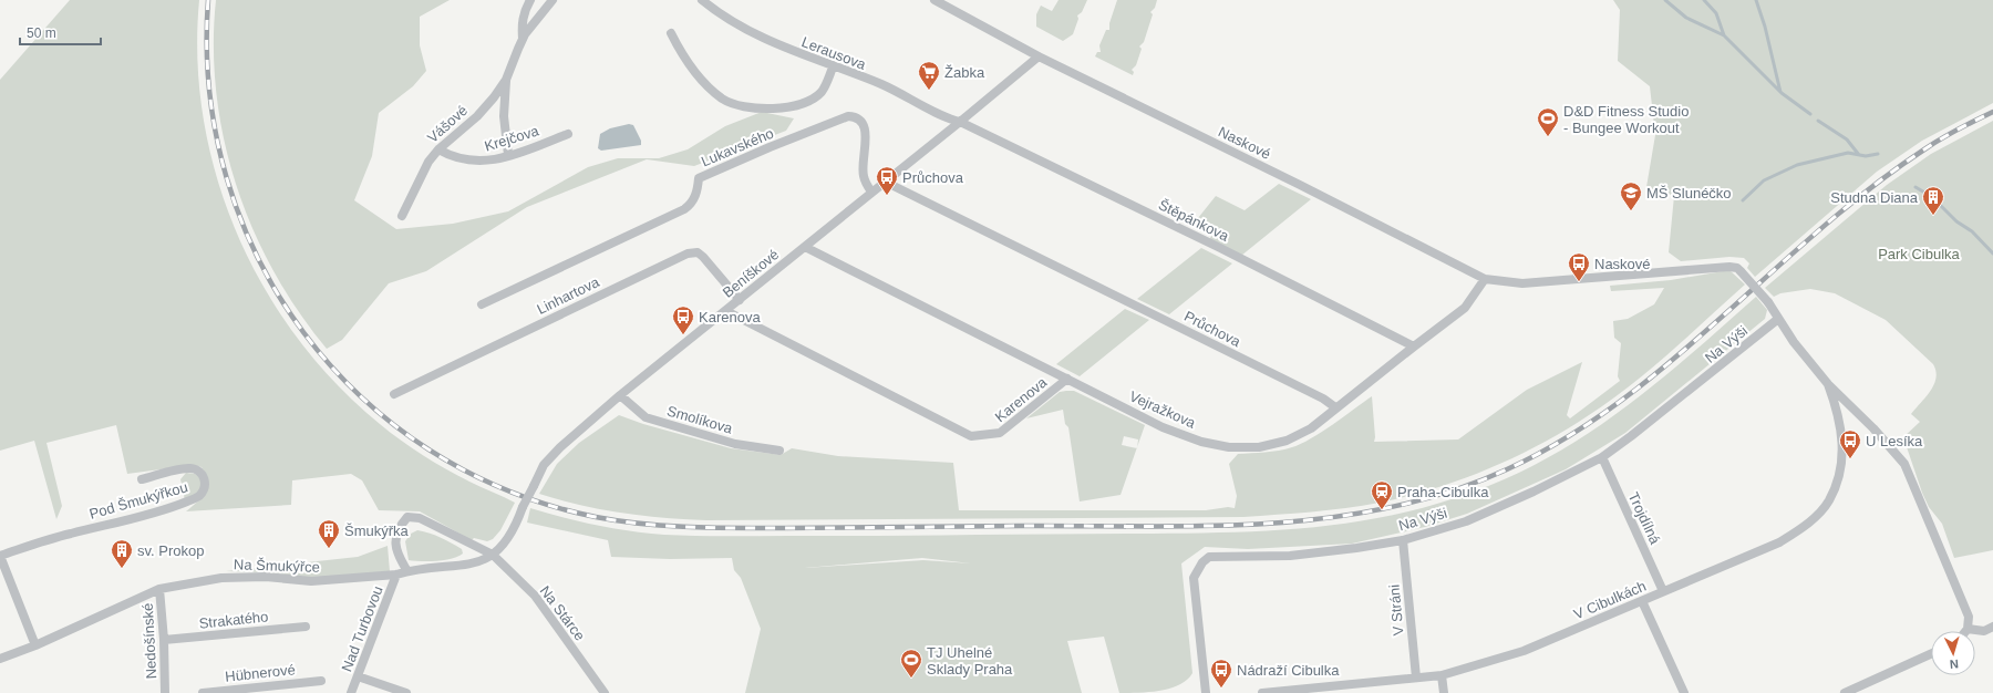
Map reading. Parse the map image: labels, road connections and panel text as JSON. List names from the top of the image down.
{
  "streets": {
    "street": [
      "Lerausova",
      "Vášové",
      "Krejčova",
      "Naskové",
      "Lukavského",
      "Štěpánkova",
      "Beníškové",
      "Linhartova",
      "Průchova",
      "Na Výši",
      "Karenova",
      "Vejražkova",
      "Smolíkova",
      "Pod Šmukýřkou",
      "Trojdílná",
      "Na Šmukýřce",
      "V Cibulkách",
      "V Stráni",
      "Na Stárce",
      "Strakatého",
      "Nad Turbovou",
      "Nedošínské",
      "Hübnerové"
    ]
  },
  "crossings": [
    ["Lerausova", "Štěpánkova"],
    ["Lerausova", "Beníškové"],
    ["Vášové", "Krejčova"],
    ["Naskové", "Beníškové"],
    ["Naskové", "Na Výši"],
    ["Naskové", "Vejražkova"],
    ["Lukavského", "Beníškové"],
    ["Štěpánkova", "Beníškové"],
    ["Štěpánkova", "Vejražkova"],
    ["Beníškové", "Linhartova"],
    ["Beníškové", "Průchova"],
    ["Beníškové", "Karenova"],
    ["Beníškové", "Vejražkova"],
    ["Beníškové", "Smolíkova"],
    ["Beníškové", "Na Šmukýřce"],
    ["Beníškové", "Na Stárce"],
    ["Průchova", "Vejražkova"],
    ["Na Výši", "Trojdílná"],
    ["Na Výši", "V Stráni"],
    ["Karenova", "Vejražkova"],
    ["Pod Šmukýřkou", "Na Šmukýřce"],
    ["Trojdílná", "V Cibulkách"],
    ["Na Šmukýřce", "Na Stárce"],
    ["Na Šmukýřce", "Nad Turbovou"],
    ["Na Šmukýřce", "Nedošínské"],
    ["V Cibulkách", "V Stráni"],
    ["Strakatého", "Nedošínské"]
  ],
  "parks": ["Park Cibulka"],
  "places": {
    "supermarket": ["Žabka"],
    "sports": ["D&D Fitness Studio - Bungee Workout", "TJ Uhelné Sklady Praha"],
    "bus stop": [
      "Průchova",
      "Naskové",
      "Karenova",
      "U Lesíka",
      "Nádraží Cibulka"
    ],
    "school or university": ["MŠ Slunéčko"],
    "building": ["Studna Diana", "Šmukýřka", "sv. Prokop"],
    "station": ["Praha-Cibulka"]
  },
  "scale_bar": "50 m",
  "north": "bottom"
}
